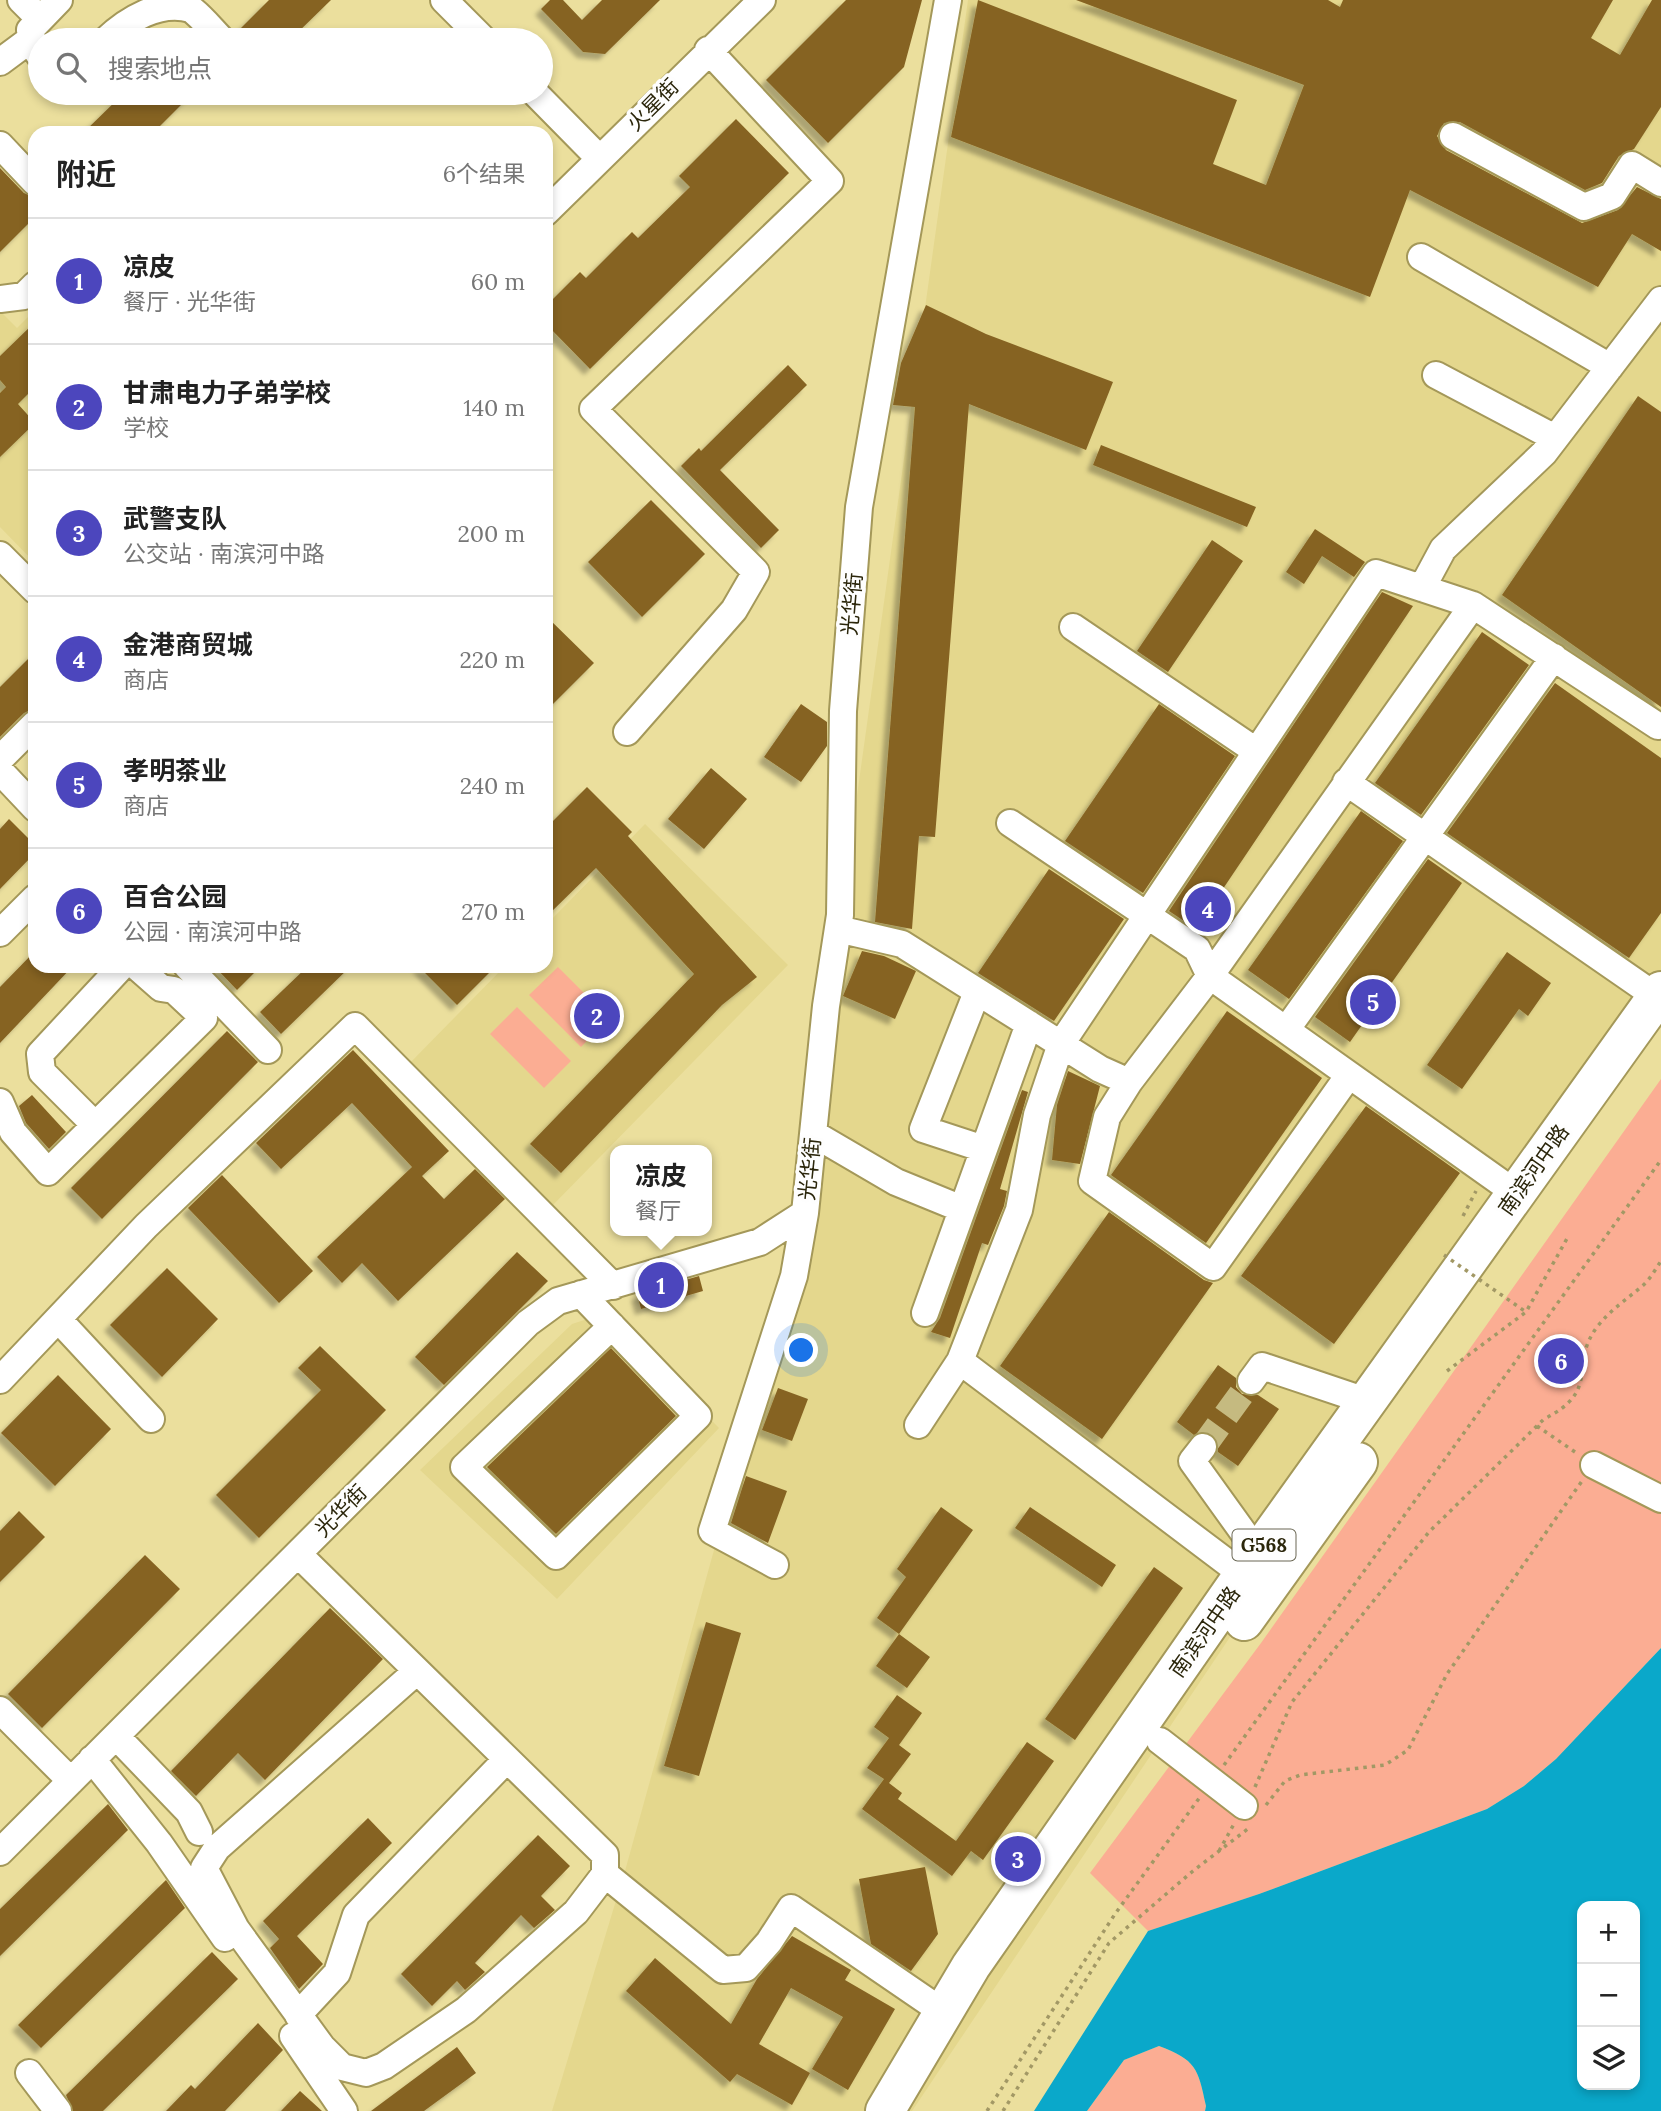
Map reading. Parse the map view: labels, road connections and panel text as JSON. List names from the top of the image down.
{
  "streets": {
    "highway": ["南滨河中路", "G568"],
    "street": ["火星街", "光华街"]
  },
  "page": {
    "search": "搜索地点",
    "heading": ["附近", "6个结果"],
    "list": [
      {
        "mark": "1",
        "name": "凉皮",
        "note": "餐厅 · 光华街",
        "value": "60 m"
      },
      {
        "mark": "2",
        "name": "甘肃电力子弟学校",
        "note": "学校",
        "value": "140 m"
      },
      {
        "mark": "3",
        "name": "武警支队",
        "note": "公交站 · 南滨河中路",
        "value": "200 m"
      },
      {
        "mark": "4",
        "name": "金港商贸城",
        "note": "商店",
        "value": "220 m"
      },
      {
        "mark": "5",
        "name": "孝明茶业",
        "note": "商店",
        "value": "240 m"
      },
      {
        "mark": "6",
        "name": "百合公园",
        "note": "公园 · 南滨河中路",
        "value": "270 m"
      }
    ],
    "pins": [
      "4",
      "5",
      "2",
      "1",
      "6",
      "3"
    ],
    "popup": ["凉皮", "餐厅"],
    "map_buttons": ["+", "−"]
  }
}
